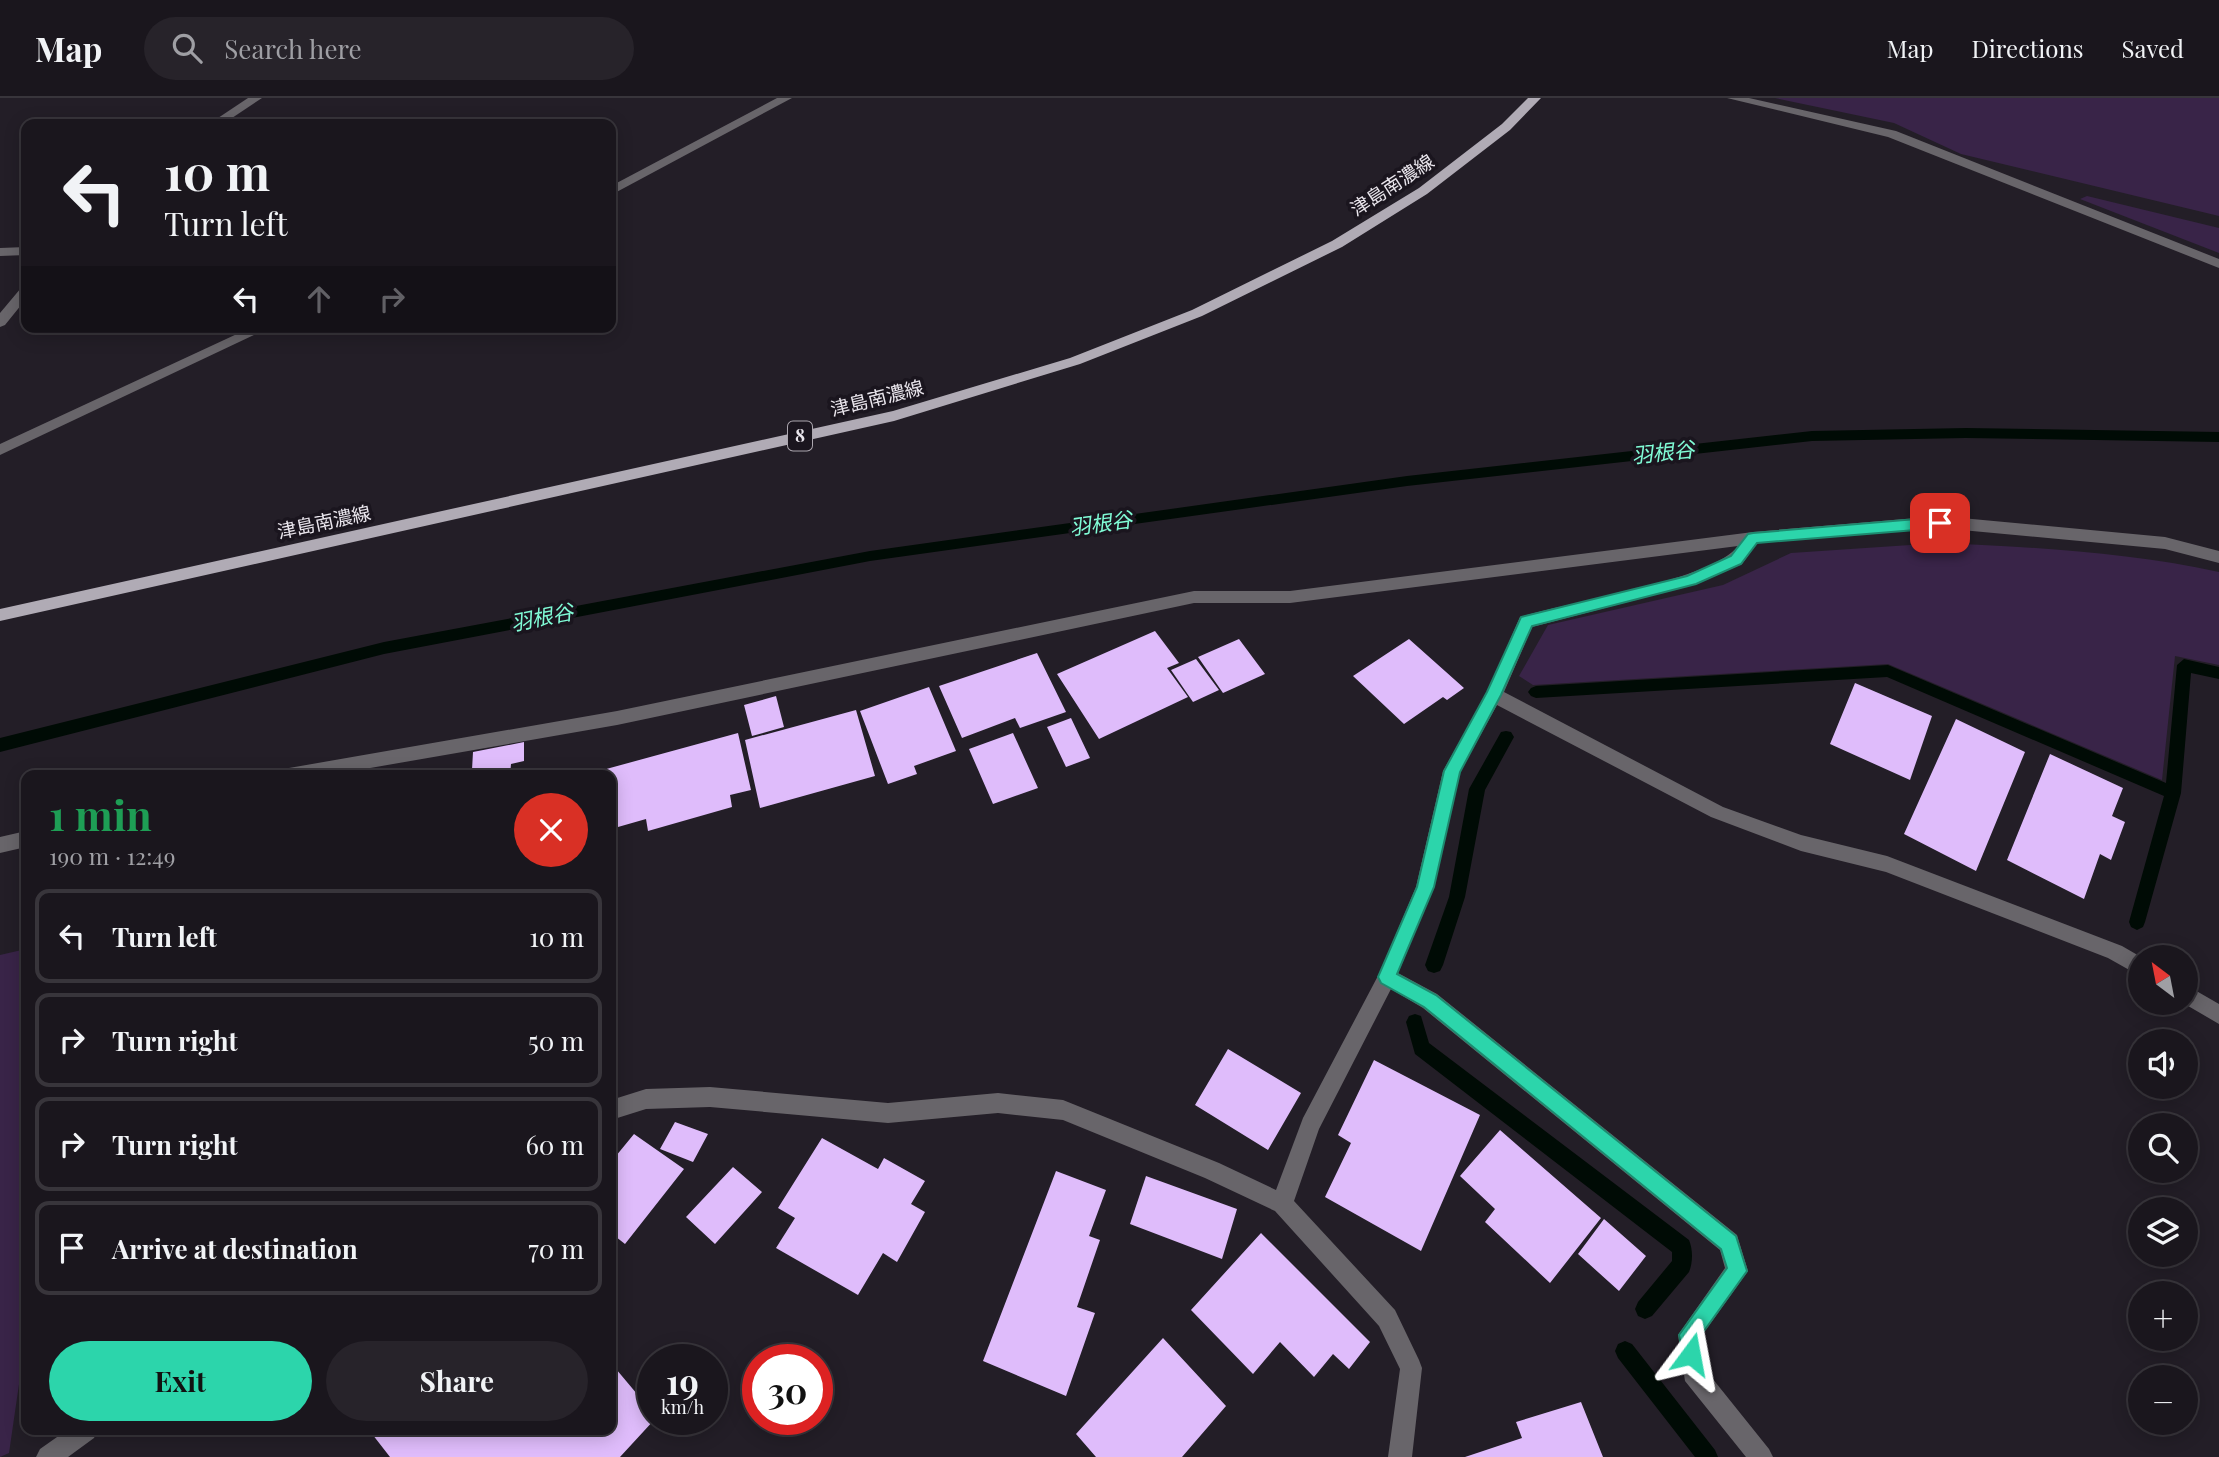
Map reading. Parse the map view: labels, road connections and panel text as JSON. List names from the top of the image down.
{
  "streets": {
    "main road": ["津島南濃線", "8"]
  },
  "water": ["羽根谷"],
  "north": "top left",
  "page": {
    "header": "Map",
    "search": "Search here",
    "nav": ["Map", "Directions", "Saved"],
    "turn": ["10 m", "Turn left"],
    "heading": ["1 min", "190 m · 12:49"],
    "list": [
      {
        "name": "Turn left",
        "value": "10 m"
      },
      {
        "name": "Turn right",
        "value": "50 m"
      },
      {
        "name": "Turn right",
        "value": "60 m"
      },
      {
        "name": "Arrive at destination",
        "value": "70 m"
      }
    ],
    "map_buttons": ["+", "−"],
    "buttons": ["Exit", "Share"],
    "speed": "19 km/h",
    "limit": "30"
  }
}
